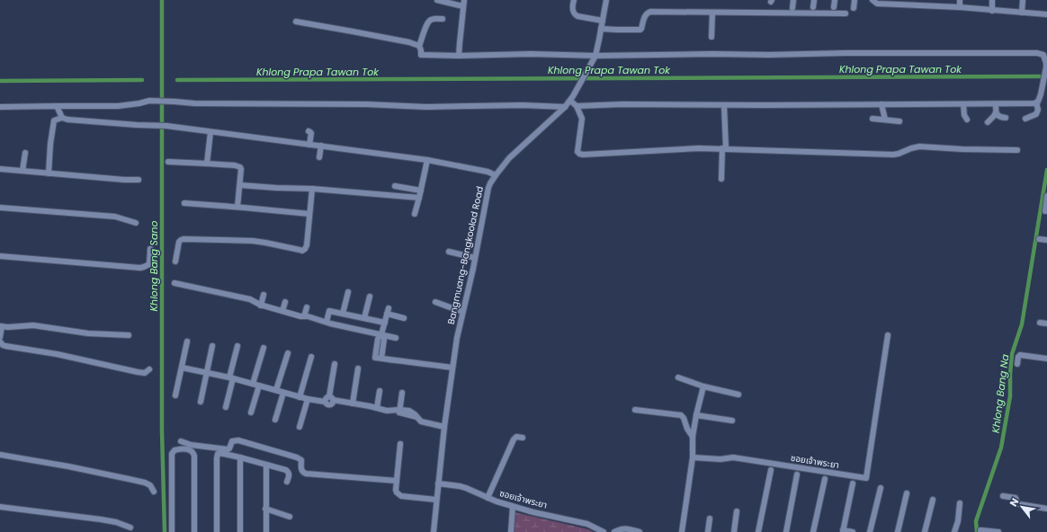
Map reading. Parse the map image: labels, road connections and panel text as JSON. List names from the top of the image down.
{
  "streets": {
    "street": ["Bangmuang-Bangkoolad Road", "ซอยเจ้าพระยา"]
  },
  "crossings": [
    ["Bangmuang-Bangkoolad Road", "ซอยเจ้าพระยา"]
  ],
  "water": ["Khlong Prapa Tawan Tok", "Khlong Bang Sano", "Khlong Bang Na"],
  "north": "top left"
}
